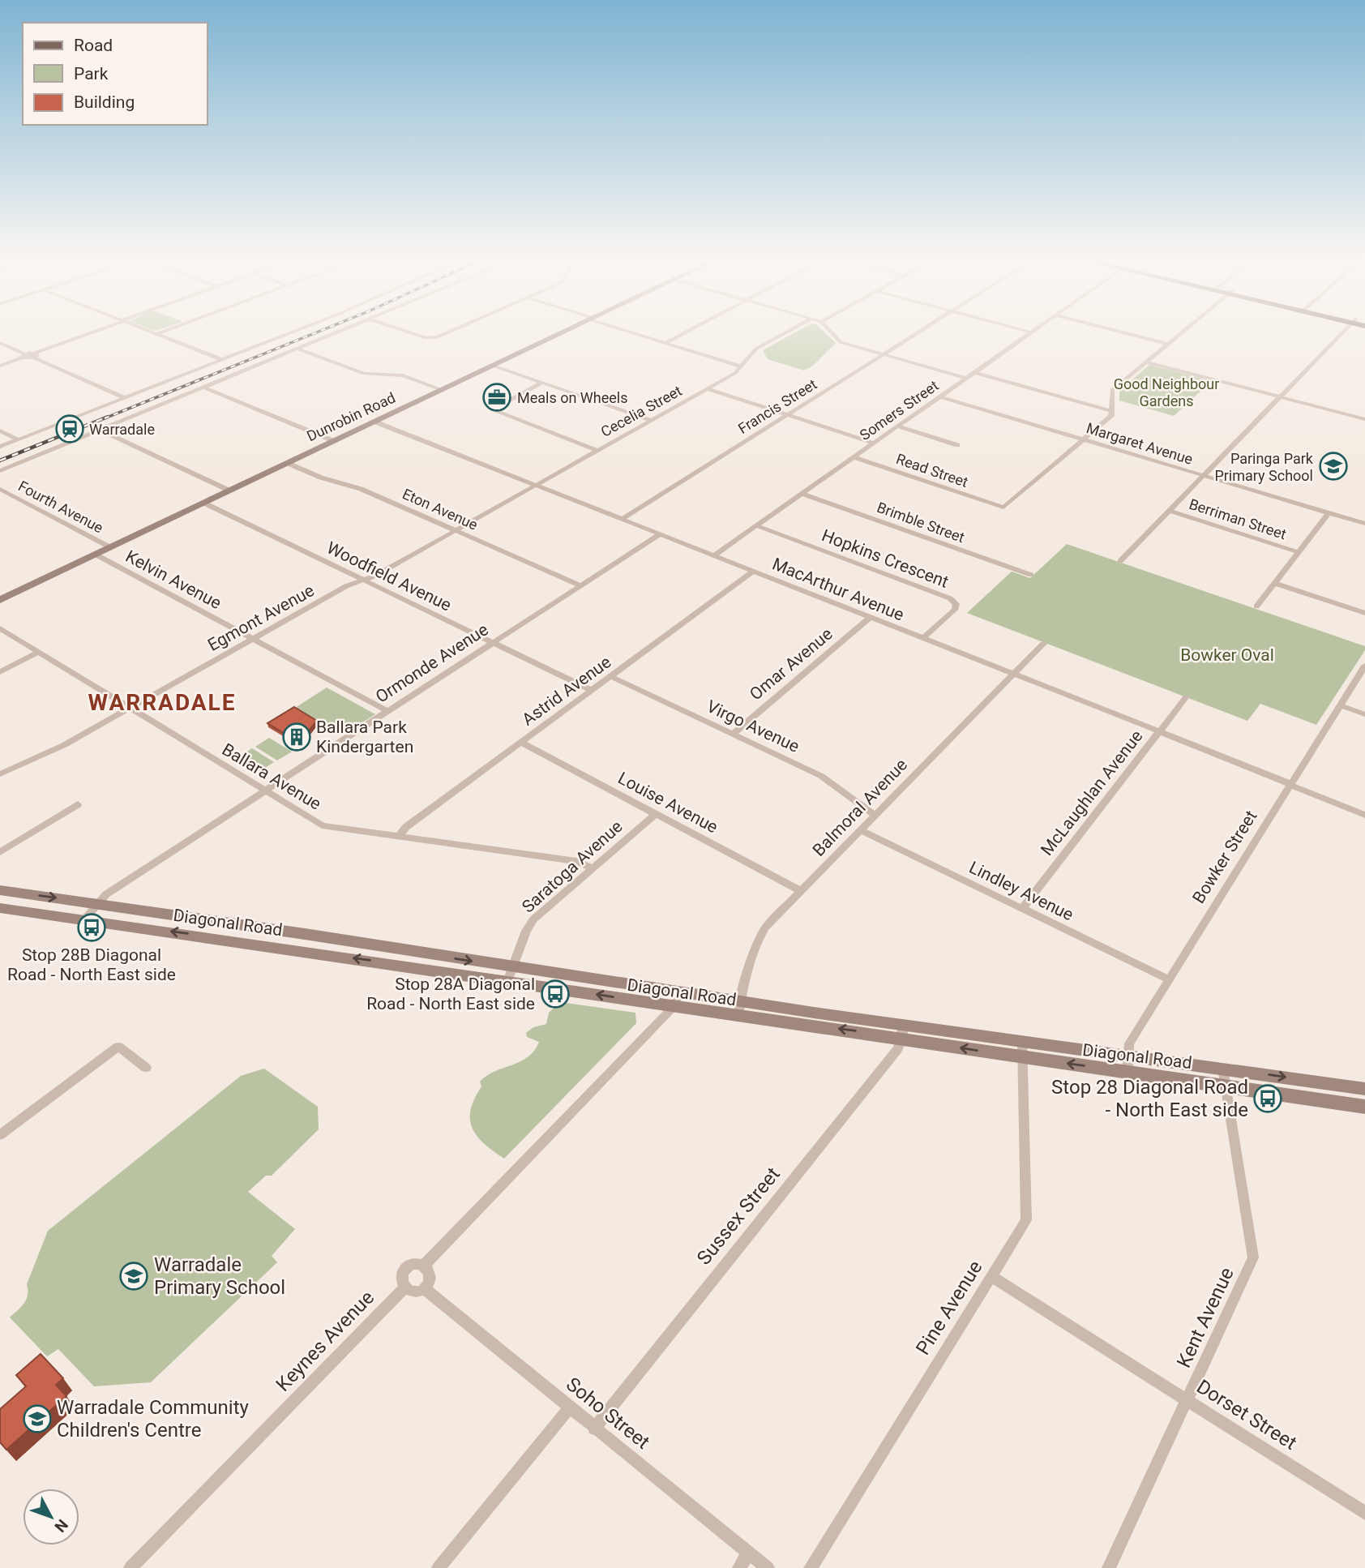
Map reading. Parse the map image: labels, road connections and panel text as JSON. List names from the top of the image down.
{
  "streets": {
    "main road": ["Dunrobin Road", "Diagonal Road"],
    "street": [
      "Francis Street",
      "Somers Street",
      "Cecelia Street",
      "Margaret Avenue",
      "Read Street",
      "Fourth Avenue",
      "Eton Avenue",
      "Berriman Street",
      "Brimble Street",
      "Hopkins Crescent",
      "Woodfield Avenue",
      "Kelvin Avenue",
      "MacArthur Avenue",
      "Egmont Avenue",
      "Ormonde Avenue",
      "Omar Avenue",
      "Astrid Avenue",
      "Virgo Avenue",
      "Ballara Avenue",
      "McLaughlan Avenue",
      "Louise Avenue",
      "Balmoral Avenue",
      "Bowker Street",
      "Saratoga Avenue",
      "Lindley Avenue",
      "Sussex Street",
      "Pine Avenue",
      "Kent Avenue",
      "Keynes Avenue",
      "Soho Street",
      "Dorset Street"
    ]
  },
  "crossings": [
    ["Francis Street", "MacArthur Avenue"],
    ["Somers Street", "Margaret Avenue"],
    ["Somers Street", "Read Street"],
    ["Somers Street", "Brimble Street"],
    ["Somers Street", "Hopkins Crescent"],
    ["Somers Street", "MacArthur Avenue"],
    ["Cecelia Street", "MacArthur Avenue"],
    ["Cecelia Street", "Egmont Avenue"],
    ["Dunrobin Road", "Fourth Avenue"],
    ["Dunrobin Road", "Eton Avenue"],
    ["Dunrobin Road", "Woodfield Avenue"],
    ["Dunrobin Road", "Kelvin Avenue"],
    ["Dunrobin Road", "MacArthur Avenue"],
    ["Margaret Avenue", "Read Street"],
    ["Eton Avenue", "Egmont Avenue"],
    ["Eton Avenue", "Ormonde Avenue"],
    ["Hopkins Crescent", "MacArthur Avenue"],
    ["Woodfield Avenue", "Egmont Avenue"],
    ["Woodfield Avenue", "Ormonde Avenue"],
    ["Woodfield Avenue", "Astrid Avenue"],
    ["Kelvin Avenue", "Egmont Avenue"],
    ["Kelvin Avenue", "Ormonde Avenue"],
    ["MacArthur Avenue", "Egmont Avenue"],
    ["MacArthur Avenue", "Ormonde Avenue"],
    ["MacArthur Avenue", "Omar Avenue"],
    ["MacArthur Avenue", "Astrid Avenue"],
    ["MacArthur Avenue", "McLaughlan Avenue"],
    ["MacArthur Avenue", "Balmoral Avenue"],
    ["MacArthur Avenue", "Bowker Street"],
    ["Egmont Avenue", "Ballara Avenue"],
    ["Ormonde Avenue", "Ballara Avenue"],
    ["Ormonde Avenue", "Diagonal Road"],
    ["Omar Avenue", "Virgo Avenue"],
    ["Astrid Avenue", "Virgo Avenue"],
    ["Astrid Avenue", "Ballara Avenue"],
    ["Astrid Avenue", "Louise Avenue"],
    ["Virgo Avenue", "Balmoral Avenue"],
    ["Ballara Avenue", "Saratoga Avenue"],
    ["McLaughlan Avenue", "Lindley Avenue"],
    ["Louise Avenue", "Balmoral Avenue"],
    ["Louise Avenue", "Saratoga Avenue"],
    ["Balmoral Avenue", "Lindley Avenue"],
    ["Balmoral Avenue", "Diagonal Road"],
    ["Bowker Street", "Lindley Avenue"],
    ["Bowker Street", "Diagonal Road"],
    ["Saratoga Avenue", "Diagonal Road"],
    ["Diagonal Road", "Sussex Street"],
    ["Diagonal Road", "Pine Avenue"],
    ["Diagonal Road", "Kent Avenue"],
    ["Sussex Street", "Soho Street"],
    ["Pine Avenue", "Dorset Street"],
    ["Kent Avenue", "Dorset Street"],
    ["Keynes Avenue", "Soho Street"]
  ],
  "districts": ["WARRADALE"],
  "parks": ["Good Neighbour Gardens", "Bowker Oval"],
  "places": {
    "office": ["Meals on Wheels"],
    "station": ["Warradale"],
    "school or university": ["Paringa Park Primary School", "Warradale Primary School", "Warradale Community Children's Centre"],
    "building": ["Ballara Park Kindergarten"],
    "bus stop": ["Stop 28B Diagonal Road - North East side", "Stop 28A Diagonal Road - North East side", "Stop 28 Diagonal Road - North East side"]
  },
  "legend": ["Road", "Park", "Building"],
  "north": "bottom right"
}
